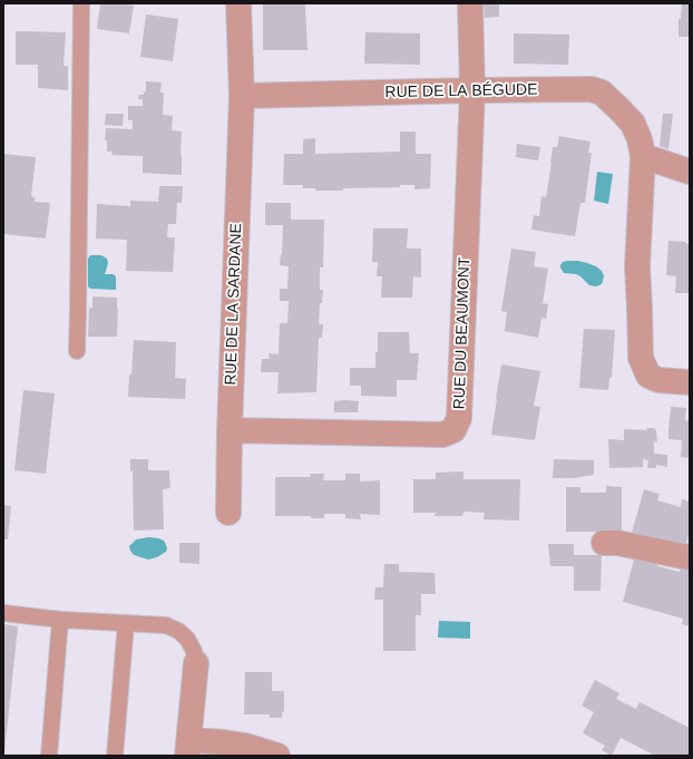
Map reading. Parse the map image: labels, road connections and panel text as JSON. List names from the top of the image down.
{
  "streets": {
    "street": ["RUE DE LA BÉGUDE", "RUE DE LA SARDANE", "RUE DU BEAUMONT"]
  },
  "crossings": [
    ["RUE DE LA BÉGUDE", "RUE DE LA SARDANE"],
    ["RUE DE LA BÉGUDE", "RUE DU BEAUMONT"],
    ["RUE DE LA SARDANE", "RUE DU BEAUMONT"]
  ]
}
